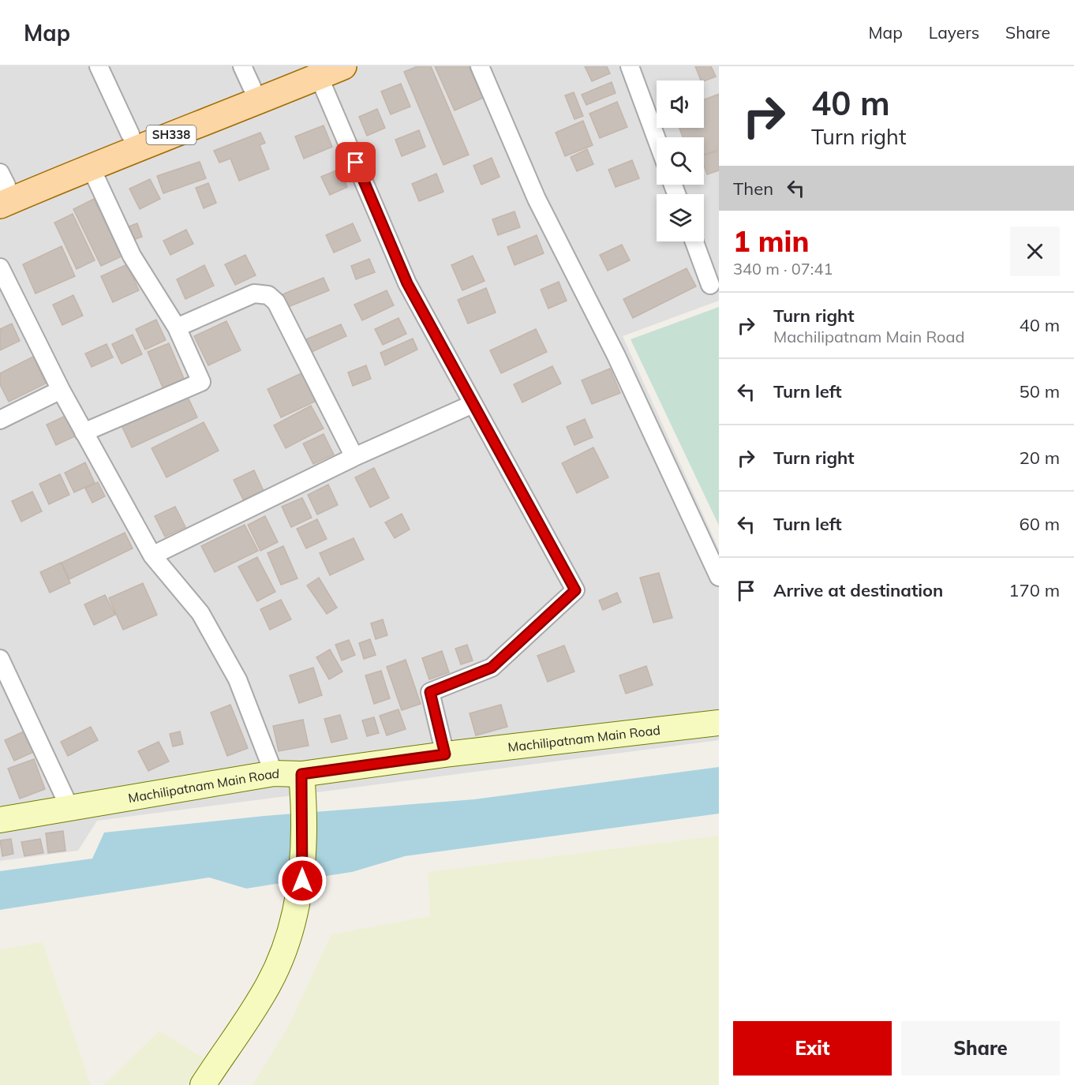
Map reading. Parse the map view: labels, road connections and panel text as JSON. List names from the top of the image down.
{
  "streets": {
    "main road": ["SH338", "Machilipatnam Main Road"]
  },
  "page": {
    "header": "Map",
    "nav": ["Map", "Layers", "Share"],
    "turn": ["40 m", "Turn right"],
    "then": "Then",
    "heading": ["1 min", "340 m · 07:41"],
    "list": [
      {
        "name": "Turn right",
        "note": "Machilipatnam Main Road",
        "value": "40 m"
      },
      {
        "name": "Turn left",
        "value": "50 m"
      },
      {
        "name": "Turn right",
        "value": "20 m"
      },
      {
        "name": "Turn left",
        "value": "60 m"
      },
      {
        "name": "Arrive at destination",
        "value": "170 m"
      }
    ],
    "buttons": ["Exit", "Share"]
  }
}
